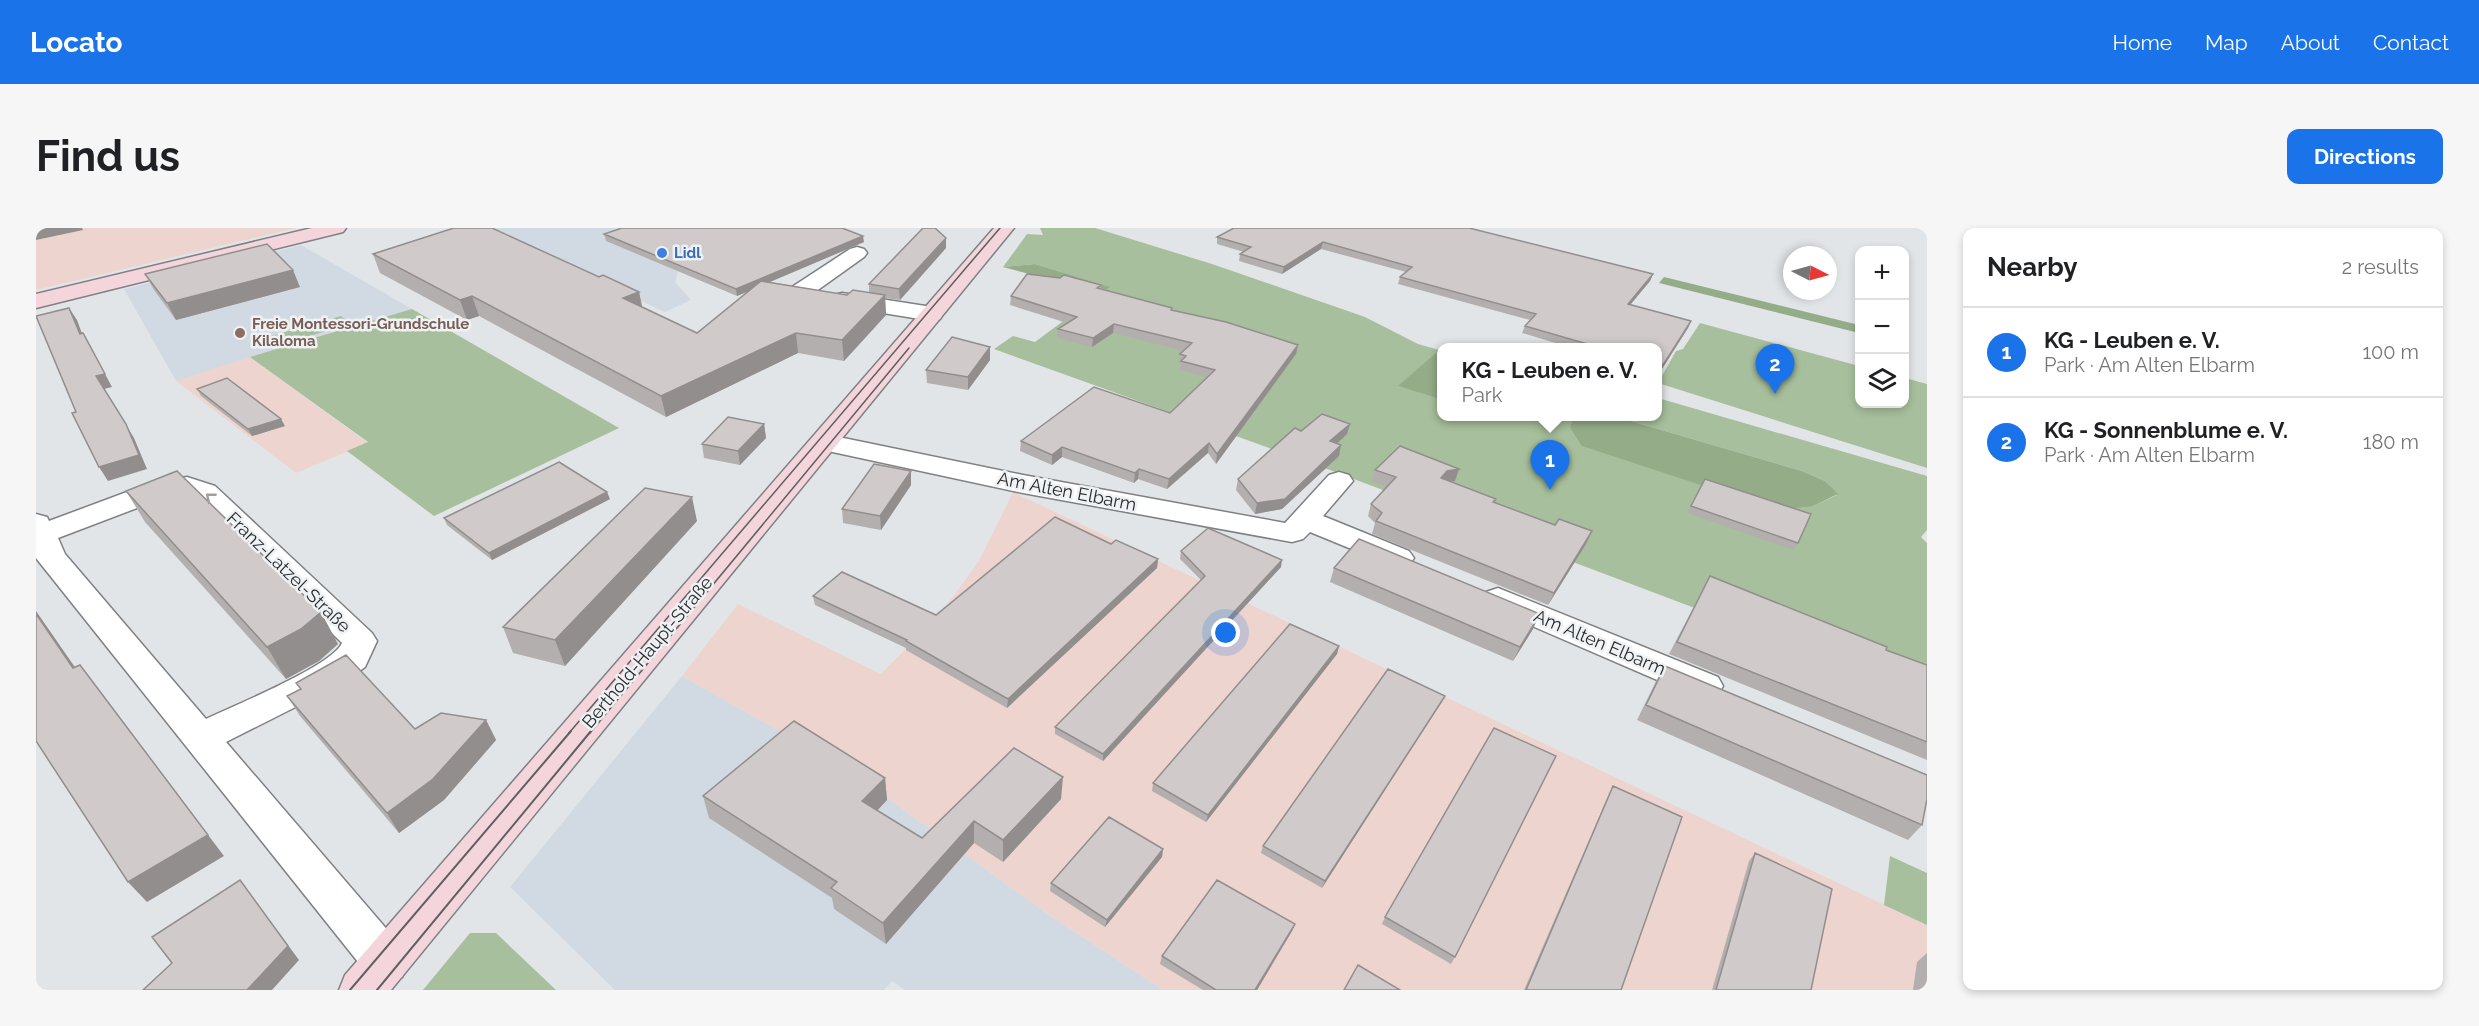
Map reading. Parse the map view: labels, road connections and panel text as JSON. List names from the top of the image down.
{
  "streets": {
    "street": ["Am Alten Elbarm", "Franz-Latzel-Straße", "Berthold-Haupt-Straße"]
  },
  "crossings": [
    ["Am Alten Elbarm", "Berthold-Haupt-Straße"],
    ["Franz-Latzel-Straße", "Berthold-Haupt-Straße"]
  ],
  "places": ["Lidl", "Freie Montessori-Grundschule Kilaloma"],
  "north": "right",
  "page": {
    "header": "Locato",
    "nav": [
      "Home",
      "Map",
      "About",
      "Contact"
    ],
    "buttons": "Directions",
    "title": "Find us",
    "heading": ["Nearby", "2 results"],
    "map_buttons": ["+", "−"],
    "list": [
      {
        "mark": "1",
        "name": "KG - Leuben e. V.",
        "note": "Park · Am Alten Elbarm",
        "value": "100 m"
      },
      {
        "mark": "2",
        "name": "KG - Sonnenblume e. V.",
        "note": "Park · Am Alten Elbarm",
        "value": "180 m"
      }
    ],
    "popup": ["KG - Leuben e. V.", "Park"],
    "pins": ["2", "1"]
  }
}
